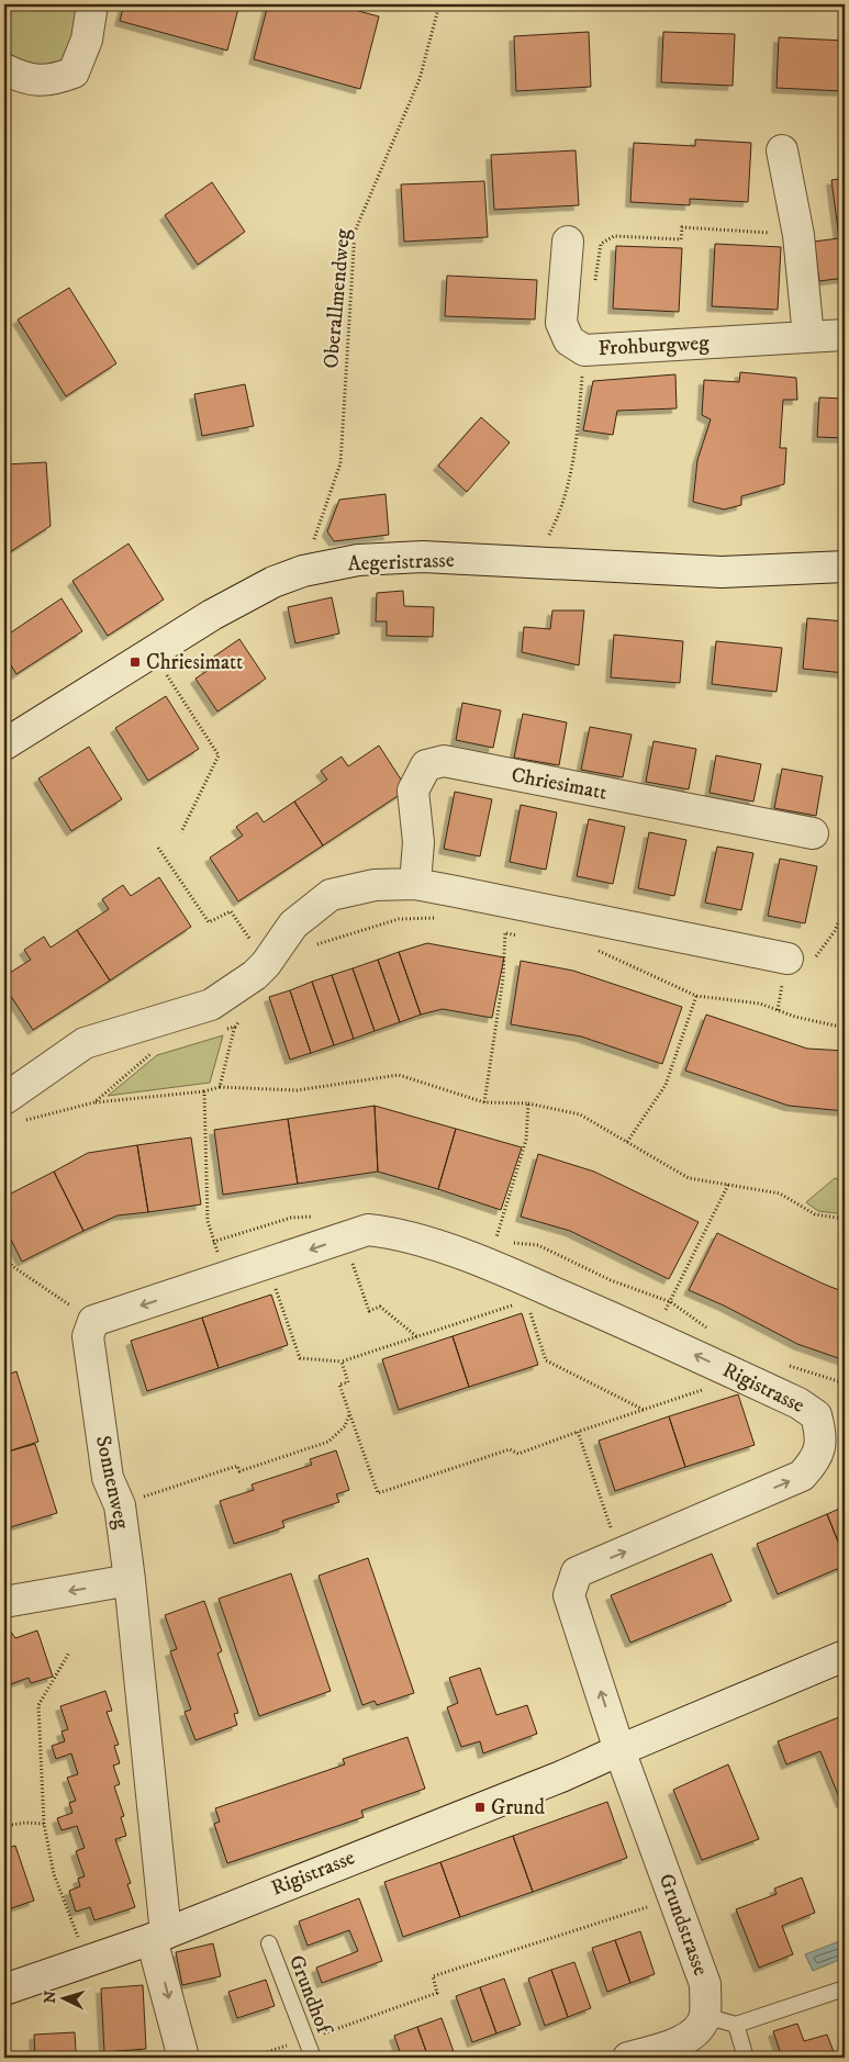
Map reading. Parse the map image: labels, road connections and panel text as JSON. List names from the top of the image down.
{
  "streets": {
    "street": [
      "Frohburgweg",
      "Aegeristrasse",
      "Chriesimatt",
      "Rigistrasse",
      "Sonnenweg",
      "Grundstrasse"
    ],
    "lane": ["Grundhof"],
    "path": ["Oberallmendweg"]
  },
  "crossings": [
    ["Oberallmendweg", "Aegeristrasse"],
    ["Rigistrasse", "Sonnenweg"],
    ["Rigistrasse", "Grundstrasse"]
  ],
  "places": {
    "transit": ["Chriesimatt", "Grund"]
  },
  "north": "left"
}
